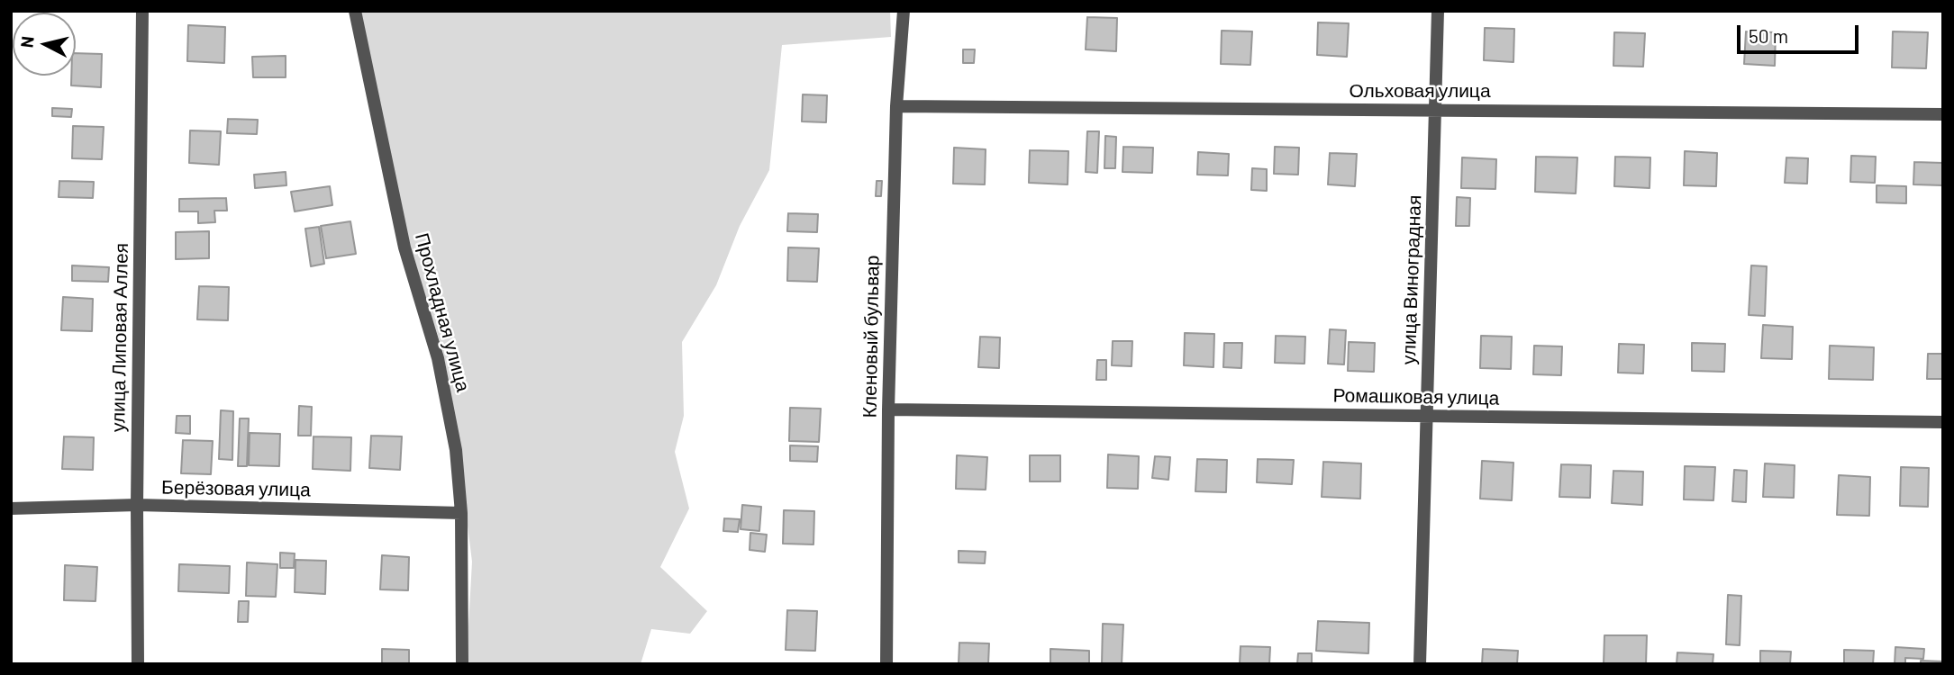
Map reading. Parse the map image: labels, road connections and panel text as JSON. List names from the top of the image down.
{
  "streets": {
    "street": [
      "Ольховая улица",
      "улица Виноградная",
      "Прохладная улица",
      "Кленовый бульвар",
      "улица Липовая Аллея",
      "Ромашковая улица",
      "Берёзовая улица"
    ]
  },
  "crossings": [
    ["Ольховая улица", "улица Виноградная"],
    ["Ольховая улица", "Кленовый бульвар"],
    ["улица Виноградная", "Ромашковая улица"],
    ["Прохладная улица", "Берёзовая улица"],
    ["Кленовый бульвар", "Ромашковая улица"],
    ["улица Липовая Аллея", "Берёзовая улица"]
  ],
  "scale_bar": "50 m",
  "north": "left"
}
